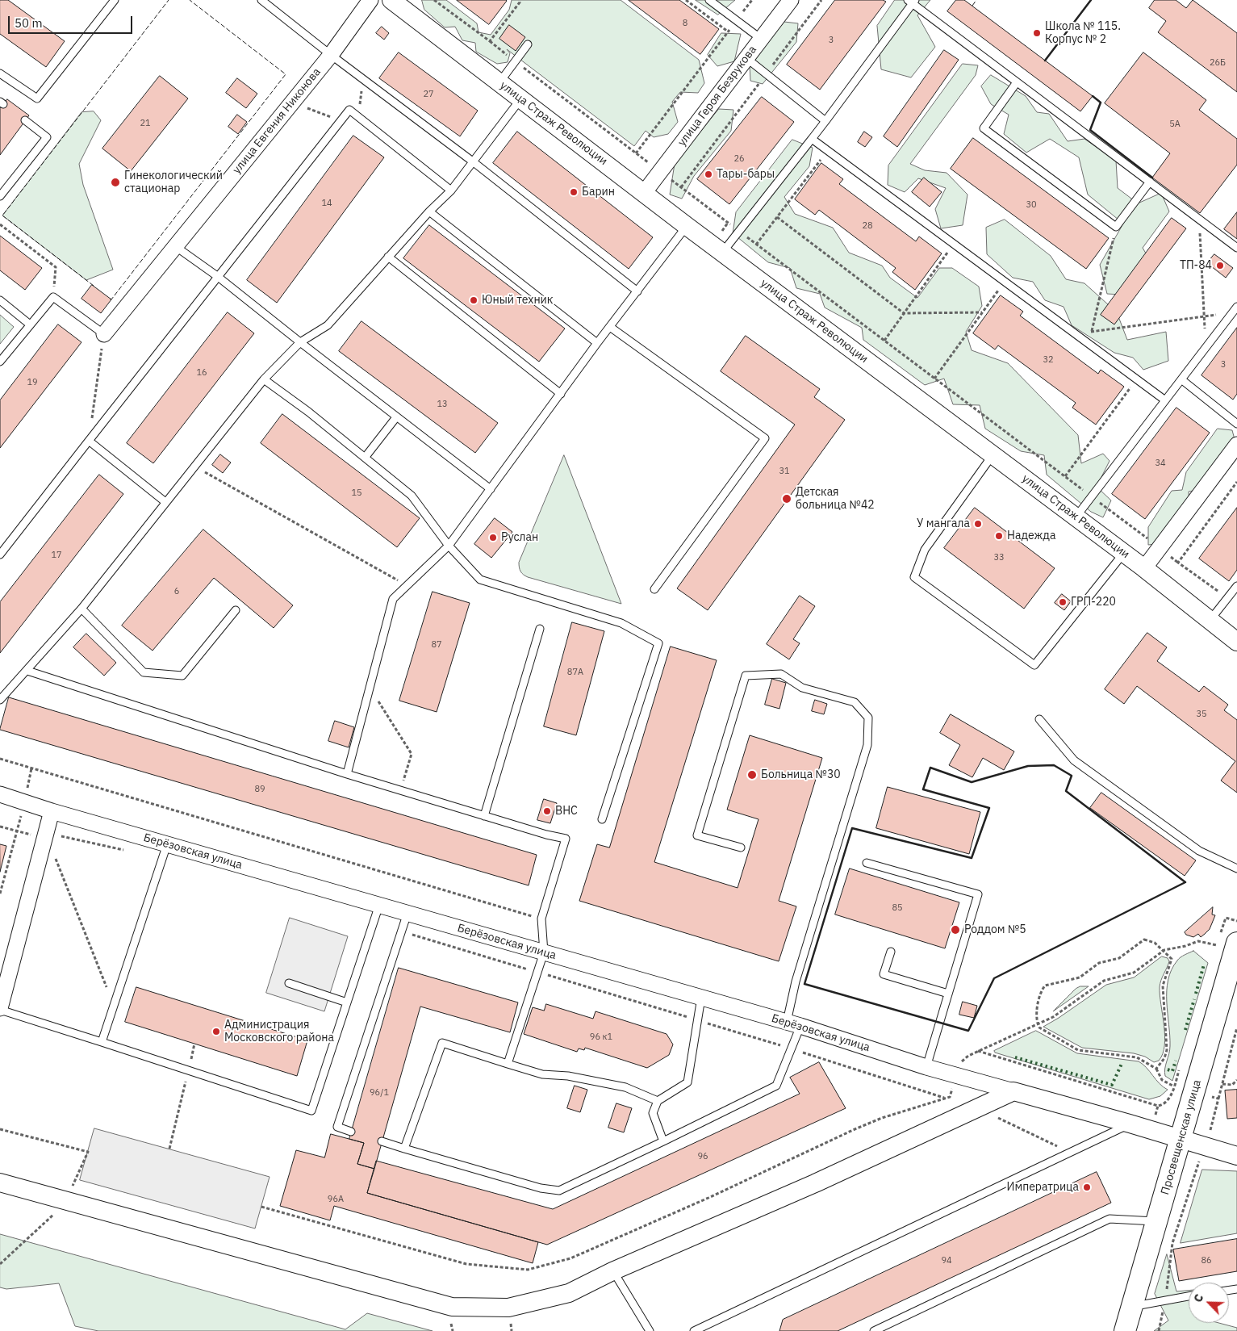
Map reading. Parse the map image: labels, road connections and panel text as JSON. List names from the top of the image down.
{
  "streets": {
    "main road": ["Просвещенская улица"],
    "street": [
      "улица Героя Безрукова",
      "улица Евгения Никонова",
      "улица Страж Революции",
      "Берёзовская улица"
    ]
  },
  "crossings": [
    ["улица Героя Безрукова", "улица Страж Революции"]
  ],
  "places": [
    "Школа № 115. Корпус № 2",
    "Тары-бары",
    "Гинекологический стационар",
    "Барин",
    "ТП-84",
    "Юный техник",
    "Детская больница №42",
    "У мангала",
    "Надежда",
    "Руслан",
    "ГРП-220",
    "Больница №30",
    "ВНС",
    "Роддом №5",
    "Администрация Московского района",
    "Императрица"
  ],
  "house_numbers": [
    "8",
    "3",
    "26Б",
    "27",
    "21",
    "5А",
    "26",
    "14",
    "30",
    "28",
    "32",
    "3",
    "16",
    "19",
    "13",
    "34",
    "31",
    "15",
    "17",
    "33",
    "6",
    "87",
    "87А",
    "35",
    "89",
    "85",
    "96 к1",
    "96/1",
    "96",
    "96А",
    "94",
    "86"
  ],
  "scale_bar": "50 m",
  "north": "top left"
}
